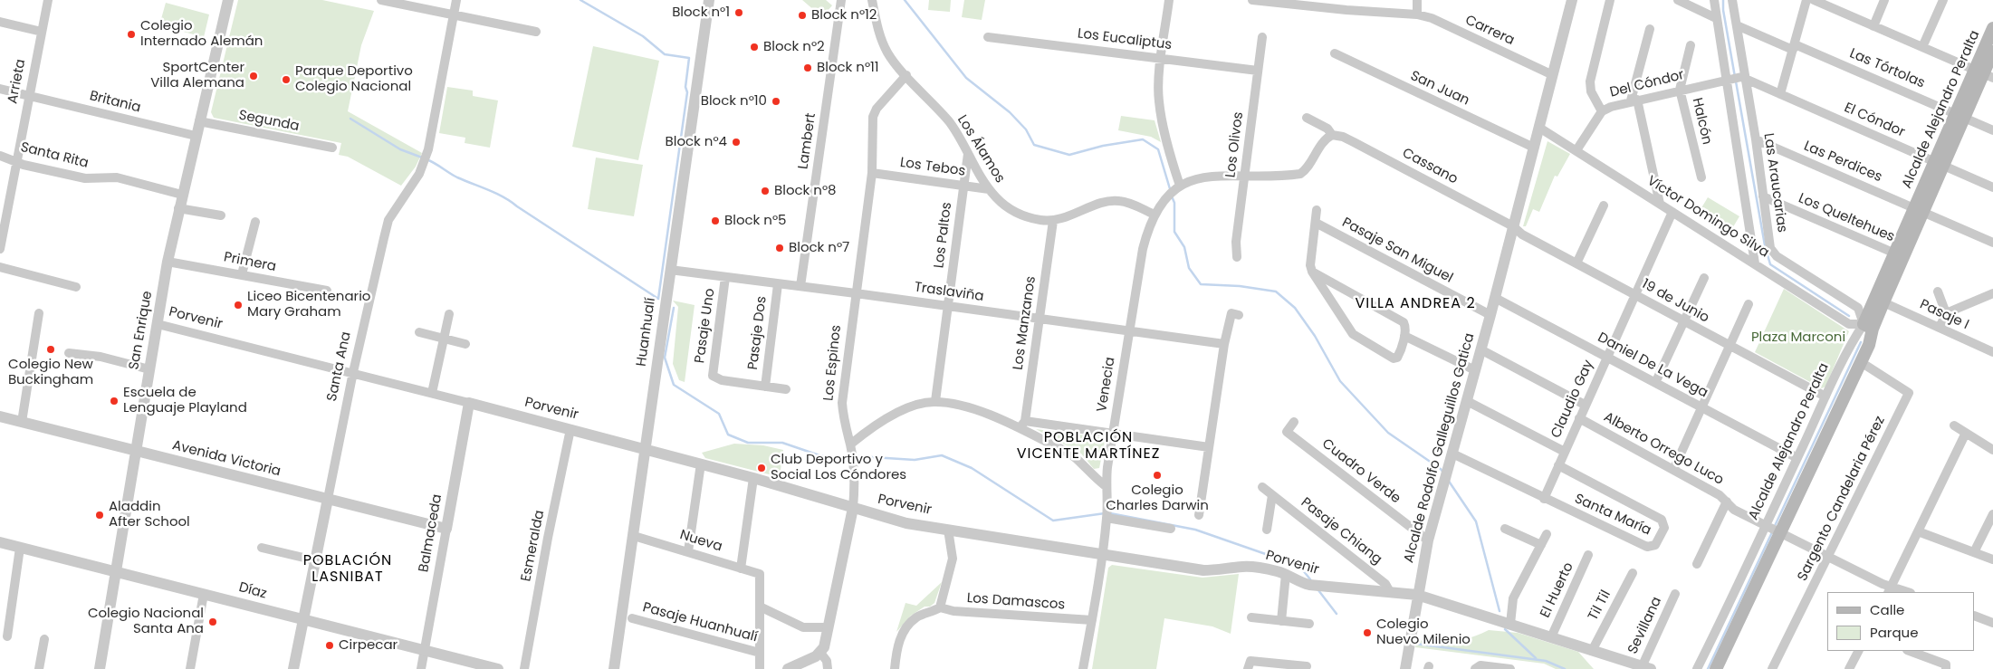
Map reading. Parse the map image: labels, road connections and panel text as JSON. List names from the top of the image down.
{
  "streets": {
    "main road": ["Alcalde Alejandro Peralta"],
    "street": [
      "Carrera",
      "Los Eucaliptus",
      "Las Tórtolas",
      "Arrieta",
      "Del Cóndor",
      "San Juan",
      "Britania",
      "El Cóndor",
      "Segunda",
      "Halcón",
      "Lambert",
      "Los Olivos",
      "Los Álamos",
      "Santa Rita",
      "Las Perdices",
      "Cassano",
      "Los Tebos",
      "Las Araucarias",
      "Víctor Domingo Silva",
      "Los Queltehues",
      "Los Paltos",
      "Pasaje San Miguel",
      "Primera",
      "Traslaviña",
      "19 de Junio",
      "Pasaje I",
      "Porvenir",
      "Los Manzanos",
      "Pasaje Uno",
      "San Enrique",
      "Huanhualí",
      "Pasaje Dos",
      "Los Espinos",
      "Daniel De La Vega",
      "Santa Ana",
      "Venecia",
      "Claudio Gay",
      "Alcalde Rodolfo Galleguillos Gatica",
      "Alberto Orrego Luco",
      "Avenida Victoria",
      "Cuadro Verde",
      "Sargento Candelaria Pérez",
      "Santa María",
      "Pasaje Chiang",
      "Balmaceda",
      "Nueva",
      "Esmeralda",
      "El Huerto",
      "Díaz",
      "Los Damascos",
      "Til Til",
      "Pasaje Huanhualí",
      "Sevillana"
    ]
  },
  "crossings": [
    ["Carrera", "Alcalde Rodolfo Galleguillos Gatica"],
    ["Los Eucaliptus", "Los Olivos"],
    ["Las Tórtolas", "Alcalde Alejandro Peralta"],
    ["Las Tórtolas", "Las Araucarias"],
    ["Arrieta", "Britania"],
    ["Arrieta", "Santa Rita"],
    ["Del Cóndor", "El Cóndor"],
    ["Del Cóndor", "Halcón"],
    ["Del Cóndor", "Las Araucarias"],
    ["Del Cóndor", "Víctor Domingo Silva"],
    ["San Juan", "Alcalde Rodolfo Galleguillos Gatica"],
    ["Britania", "San Enrique"],
    ["Alcalde Alejandro Peralta", "El Cóndor"],
    ["Alcalde Alejandro Peralta", "Las Perdices"],
    ["Alcalde Alejandro Peralta", "Las Araucarias"],
    ["Alcalde Alejandro Peralta", "Víctor Domingo Silva"],
    ["Alcalde Alejandro Peralta", "Los Queltehues"],
    ["Alcalde Alejandro Peralta", "19 de Junio"],
    ["Alcalde Alejandro Peralta", "Pasaje I"],
    ["Alcalde Alejandro Peralta", "Daniel De La Vega"],
    ["Alcalde Alejandro Peralta", "Alberto Orrego Luco"],
    ["Alcalde Alejandro Peralta", "Sargento Candelaria Pérez"],
    ["El Cóndor", "Las Araucarias"],
    ["Segunda", "San Enrique"],
    ["Lambert", "Traslaviña"],
    ["Los Álamos", "Los Tebos"],
    ["Los Álamos", "Los Paltos"],
    ["Los Álamos", "Los Manzanos"],
    ["Los Álamos", "Los Espinos"],
    ["Los Álamos", "Venecia"],
    ["Santa Rita", "San Enrique"],
    ["Las Perdices", "Las Araucarias"],
    ["Cassano", "19 de Junio"],
    ["Cassano", "Alcalde Rodolfo Galleguillos Gatica"],
    ["Los Tebos", "Los Paltos"],
    ["Los Tebos", "Los Espinos"],
    ["Las Araucarias", "Víctor Domingo Silva"],
    ["Las Araucarias", "Los Queltehues"],
    ["Víctor Domingo Silva", "Claudio Gay"],
    ["Víctor Domingo Silva", "Alcalde Rodolfo Galleguillos Gatica"],
    ["Los Paltos", "Traslaviña"],
    ["Pasaje San Miguel", "Alcalde Rodolfo Galleguillos Gatica"],
    ["Primera", "San Enrique"],
    ["Traslaviña", "Los Manzanos"],
    ["Traslaviña", "Pasaje Uno"],
    ["Traslaviña", "Huanhualí"],
    ["Traslaviña", "Pasaje Dos"],
    ["Traslaviña", "Los Espinos"],
    ["Traslaviña", "Venecia"],
    ["19 de Junio", "Claudio Gay"],
    ["19 de Junio", "Alcalde Rodolfo Galleguillos Gatica"],
    ["Porvenir", "San Enrique"],
    ["Porvenir", "Huanhualí"],
    ["Porvenir", "Los Espinos"],
    ["Porvenir", "Santa Ana"],
    ["Porvenir", "Venecia"],
    ["Porvenir", "Alcalde Rodolfo Galleguillos Gatica"],
    ["Porvenir", "Pasaje Chiang"],
    ["Porvenir", "Balmaceda"],
    ["Porvenir", "Esmeralda"],
    ["Porvenir", "El Huerto"],
    ["Porvenir", "Til Til"],
    ["Porvenir", "Sevillana"],
    ["Pasaje Uno", "Pasaje Dos"],
    ["San Enrique", "Avenida Victoria"],
    ["San Enrique", "Díaz"],
    ["Huanhualí", "Nueva"],
    ["Daniel De La Vega", "Claudio Gay"],
    ["Daniel De La Vega", "Alcalde Rodolfo Galleguillos Gatica"],
    ["Santa Ana", "Avenida Victoria"],
    ["Santa Ana", "Díaz"],
    ["Venecia", "Los Damascos"],
    ["Claudio Gay", "Alberto Orrego Luco"],
    ["Claudio Gay", "Santa María"],
    ["Alcalde Rodolfo Galleguillos Gatica", "Cuadro Verde"],
    ["Alcalde Rodolfo Galleguillos Gatica", "Santa María"],
    ["Alberto Orrego Luco", "Sargento Candelaria Pérez"],
    ["Avenida Victoria", "Balmaceda"],
    ["Balmaceda", "Díaz"]
  ],
  "districts": ["VILLA ANDREA 2", "POBLACIÓN VICENTE MARTÍNEZ", "POBLACIÓN LASNIBAT"],
  "parks": ["Plaza Marconi"],
  "places": [
    "Block n°1",
    "Block n°12",
    "Colegio Internado Alemán",
    "Block n°2",
    "Block n°11",
    "SportCenter Villa Alemana",
    "Parque Deportivo Colegio Nacional",
    "Block n°10",
    "Block n°4",
    "Block n°8",
    "Block n°5",
    "Block n°7",
    "Liceo Bicentenario Mary Graham",
    "Colegio New Buckingham",
    "Escuela de Lenguaje Playland",
    "Club Deportivo y Social Los Cóndores",
    "Colegio Charles Darwin",
    "Aladdin After School",
    "Colegio Nacional Santa Ana",
    "Colegio Nuevo Milenio",
    "Cirpecar"
  ],
  "legend": ["Calle", "Parque"]
}
